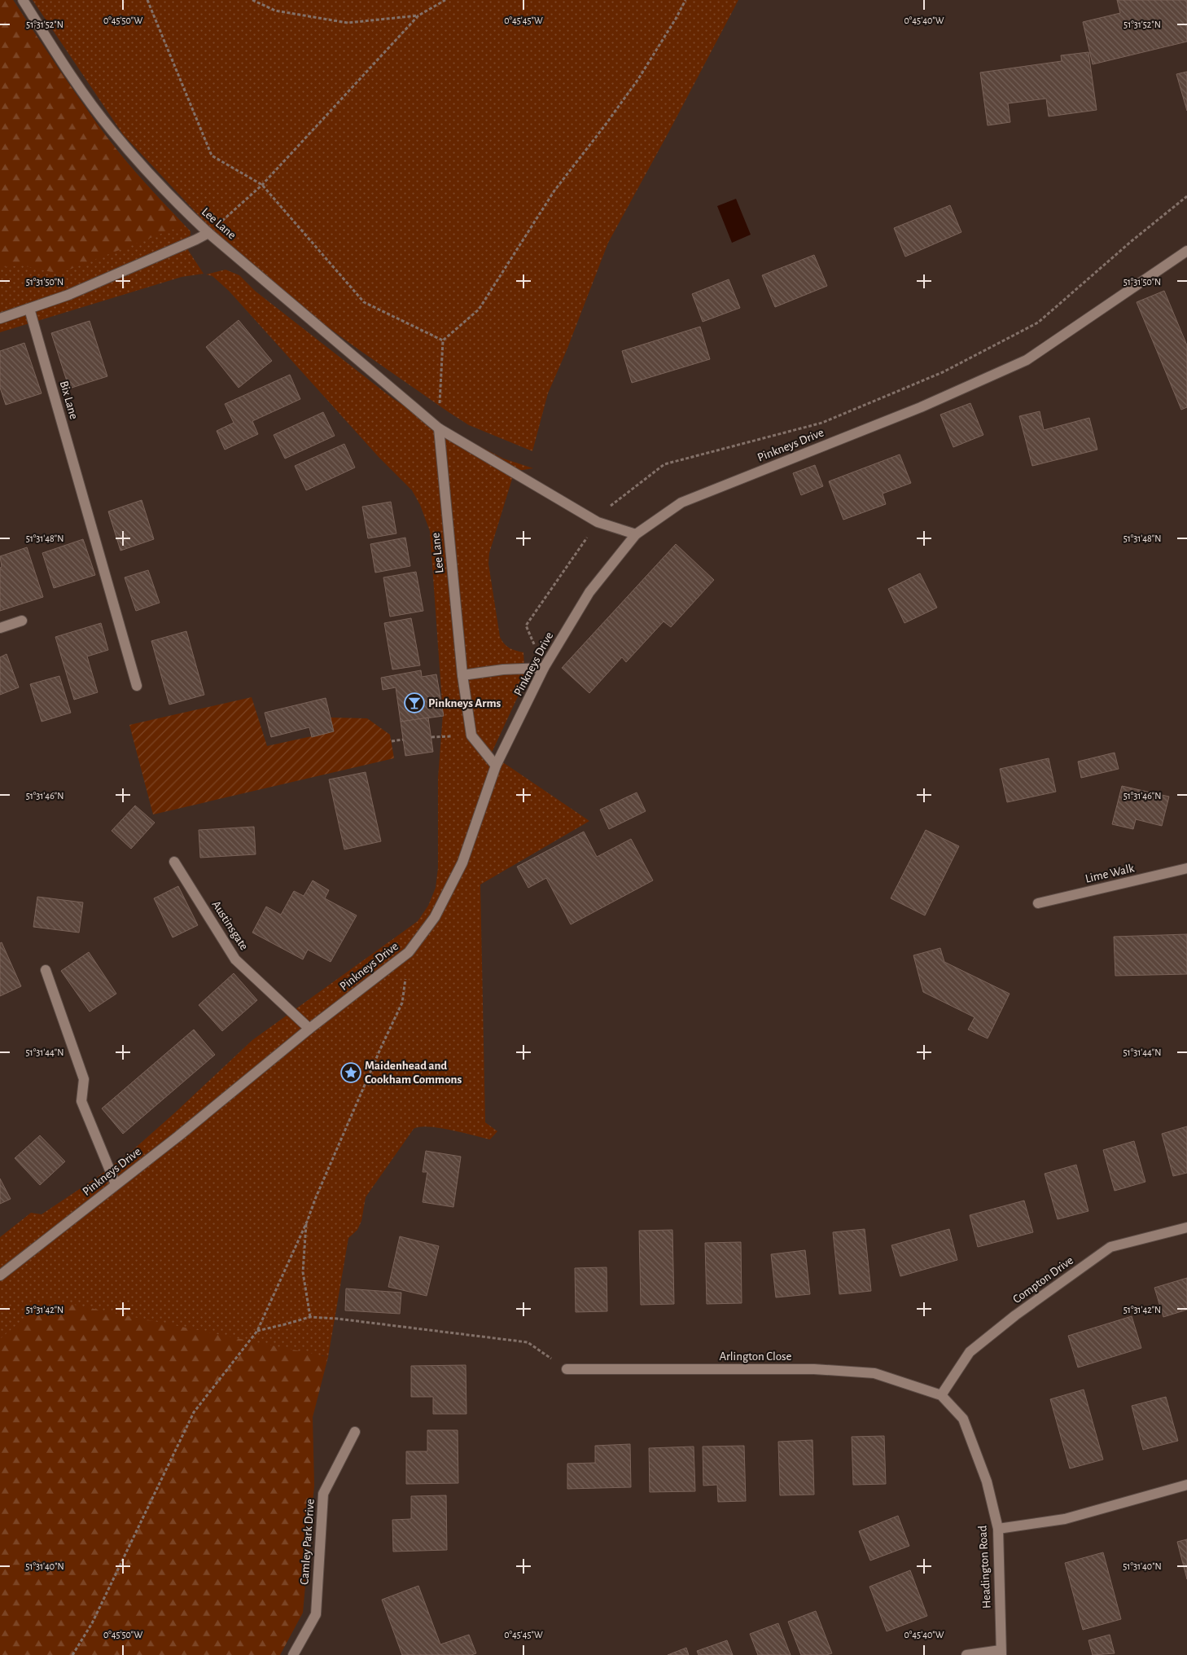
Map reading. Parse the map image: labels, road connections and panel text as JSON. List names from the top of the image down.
{
  "streets": {
    "street": [
      "Lee Lane",
      "Bix Lane",
      "Pinkneys Drive",
      "Lime Walk",
      "Austinsgate",
      "Compton Drive",
      "Arlington Close",
      "Camley Park Drive",
      "Headington Road"
    ]
  },
  "crossings": [
    ["Lee Lane", "Pinkneys Drive"],
    ["Pinkneys Drive", "Austinsgate"],
    ["Compton Drive", "Arlington Close"],
    ["Compton Drive", "Headington Road"],
    ["Arlington Close", "Headington Road"]
  ],
  "places": {
    "bar": ["Pinkneys Arms"],
    "place": ["Maidenhead and Cookham Commons"]
  },
  "coordinates": [
    "0°45'50\"W",
    "0°45'45\"W",
    "0°45'40\"W",
    "51°31'52\"N",
    "51°31'50\"N",
    "51°31'48\"N",
    "51°31'46\"N",
    "51°31'44\"N",
    "51°31'42\"N",
    "51°31'40\"N"
  ]
}
